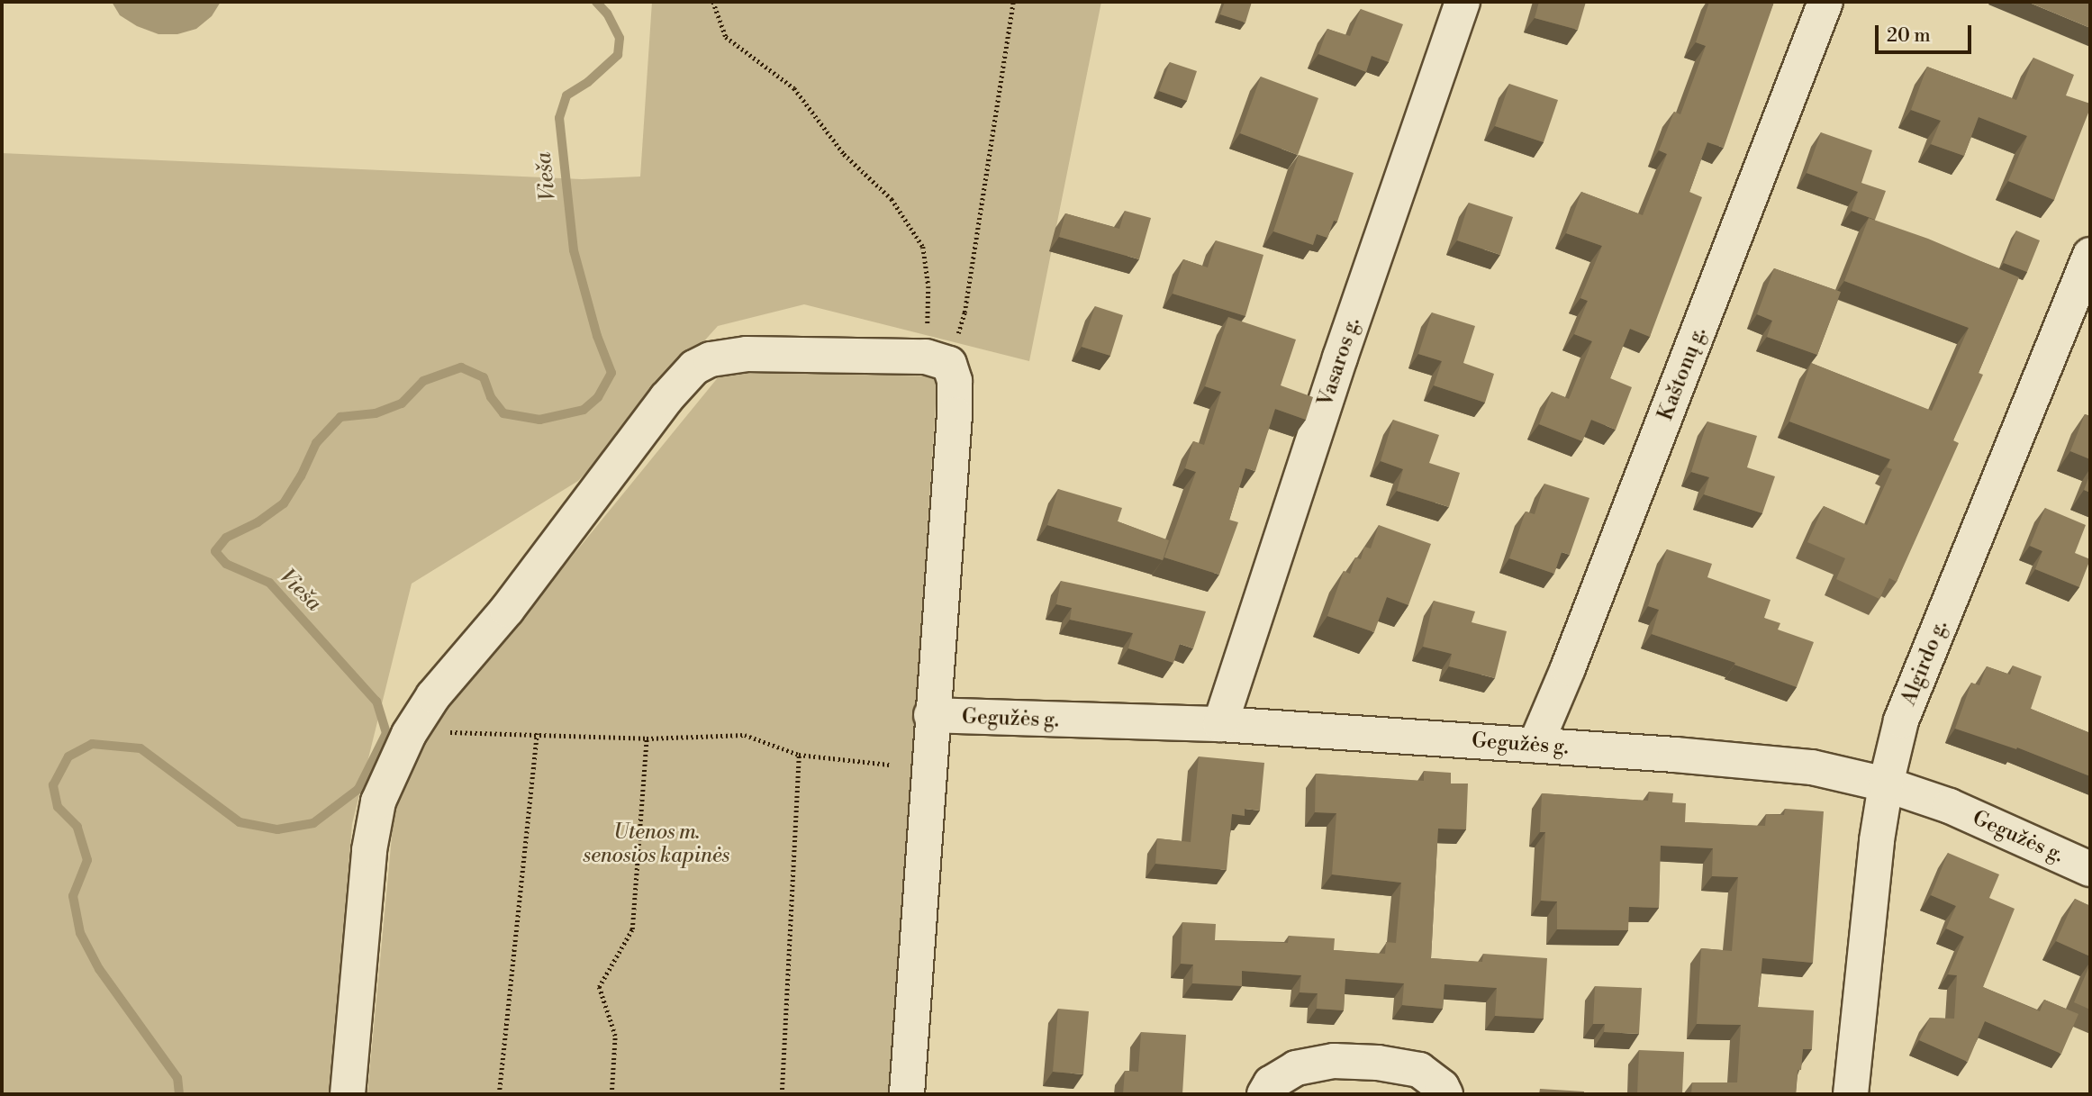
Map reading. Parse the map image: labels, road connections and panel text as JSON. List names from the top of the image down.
{
  "streets": {
    "street": [
      "Vasaros g.",
      "Kaštonų g.",
      "Algirdo g.",
      "Gegužės g."
    ]
  },
  "crossings": [
    ["Vasaros g.", "Gegužės g."],
    ["Kaštonų g.", "Gegužės g."],
    ["Algirdo g.", "Gegužės g."]
  ],
  "water": ["Vieša"],
  "parks": ["Utenos m. senosios kapinės"],
  "scale_bar": "20 m"
}
